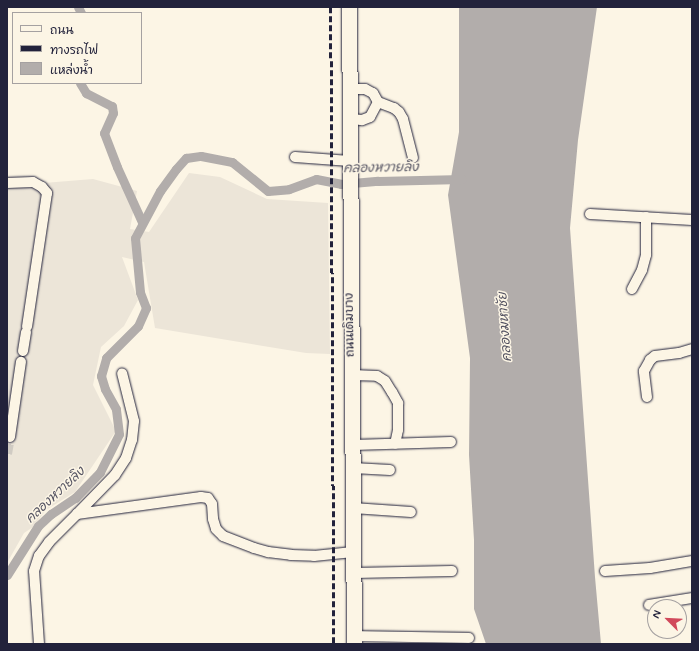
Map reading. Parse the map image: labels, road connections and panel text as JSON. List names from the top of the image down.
{
  "streets": {
    "street": ["ถนนเดิมบาง"]
  },
  "water": ["คลองหวายลิง", "คลองมหาชัย"],
  "legend": ["ถนน", "ทางรถไฟ", "แหล่งน้ำ"],
  "north": "top left"
}
